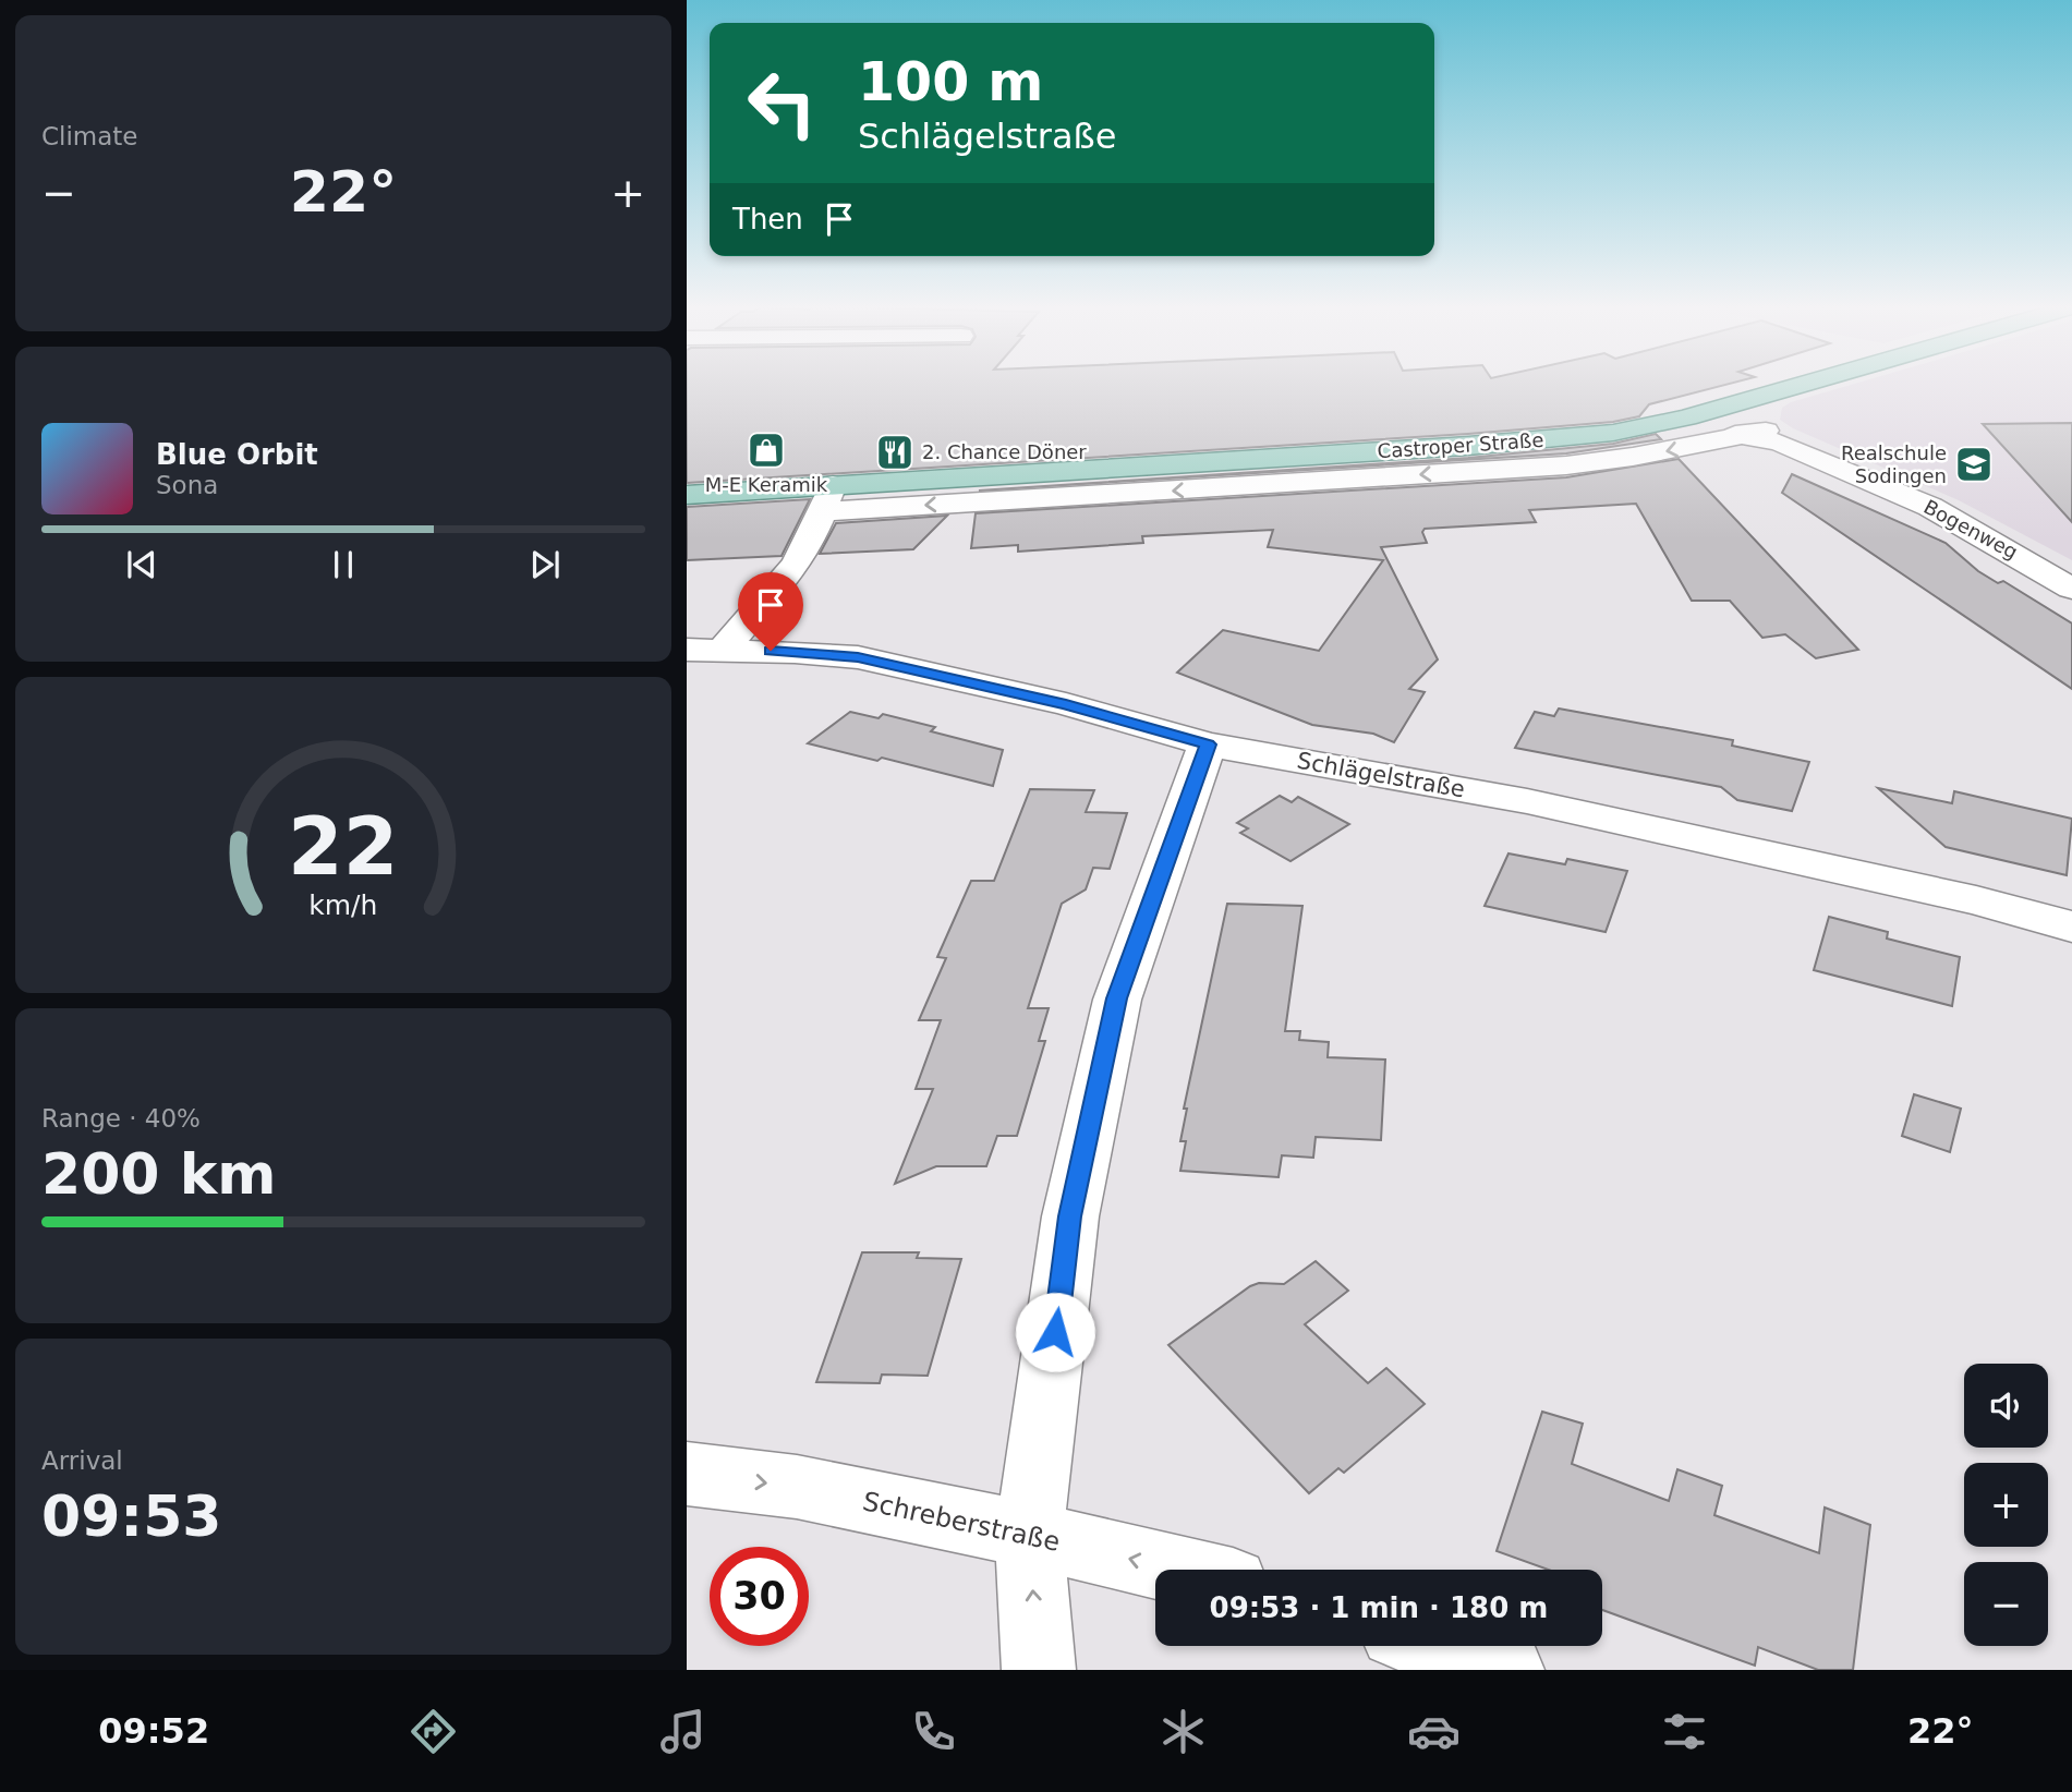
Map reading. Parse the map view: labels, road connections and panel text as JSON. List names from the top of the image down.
{
  "streets": {
    "main road": ["Castroper Straße"],
    "street": ["Bogenweg", "Schlägelstraße", "Schreberstraße"]
  },
  "crossings": [
    ["Castroper Straße", "Bogenweg"]
  ],
  "places": {
    "shop": ["M-E Keramik"],
    "restaurant": ["2. Chance Döner"],
    "school or university": ["Realschule Sodingen"]
  },
  "page": {
    "tile": [
      "Climate",
      ["Range · 40%", "200 km"],
      ["Arrival", "09:53"]
    ],
    "turn": ["100 m", "Schlägelstraße"],
    "heat": ["−", "22°", "+"],
    "then": "Then",
    "song": ["Blue Orbit", "Sona"],
    "map_buttons": ["+", "−"],
    "limit": "30",
    "trip": "09:53 · 1 min · 180 m",
    "tabs": ["09:52", "22°"],
    "gauge": ["22", "km/h"]
  }
}
